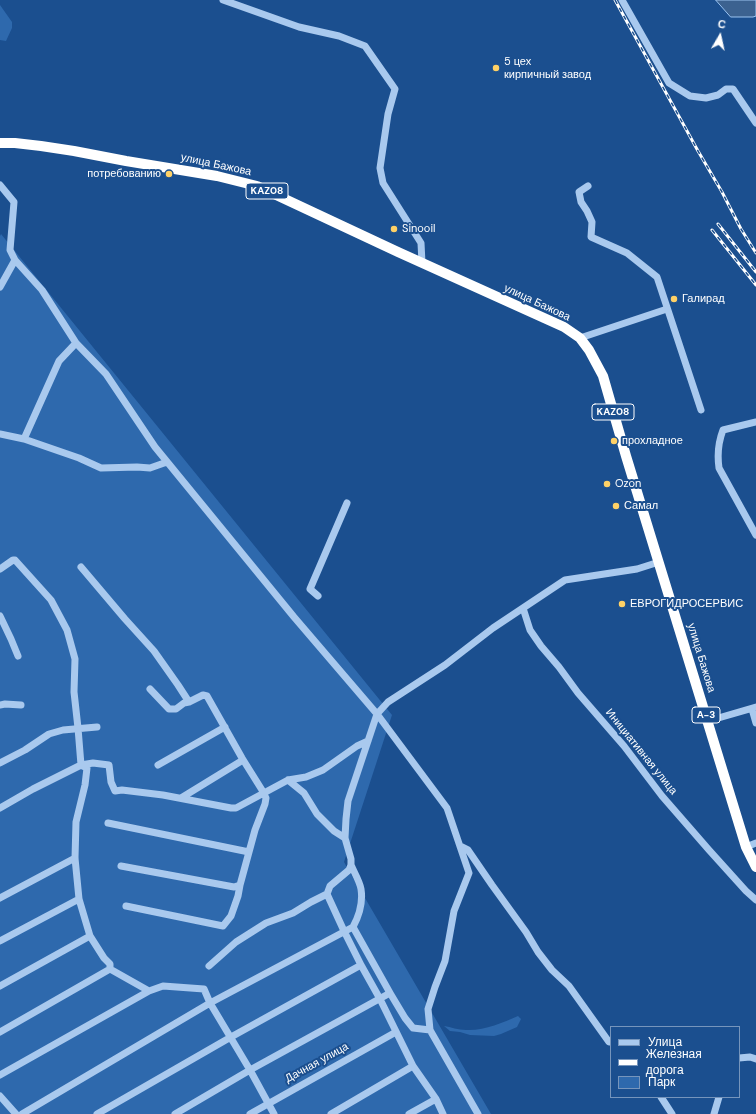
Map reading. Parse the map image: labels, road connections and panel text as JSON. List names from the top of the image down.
{
  "streets": {
    "highway": ["улица Бажова", "KAZ08", "A-3"],
    "street": ["Инициативная улица", "Дачная улица"]
  },
  "places": [
    "5 цех кирпичный завод",
    "потребованию",
    "Sinooil",
    "Галирад",
    "прохладное",
    "Ozon",
    "Самал",
    "ЕВРОГИДРОСЕРВИС"
  ],
  "legend": ["Улица", "Железная дорога", "Парк"],
  "north": "top"
}
